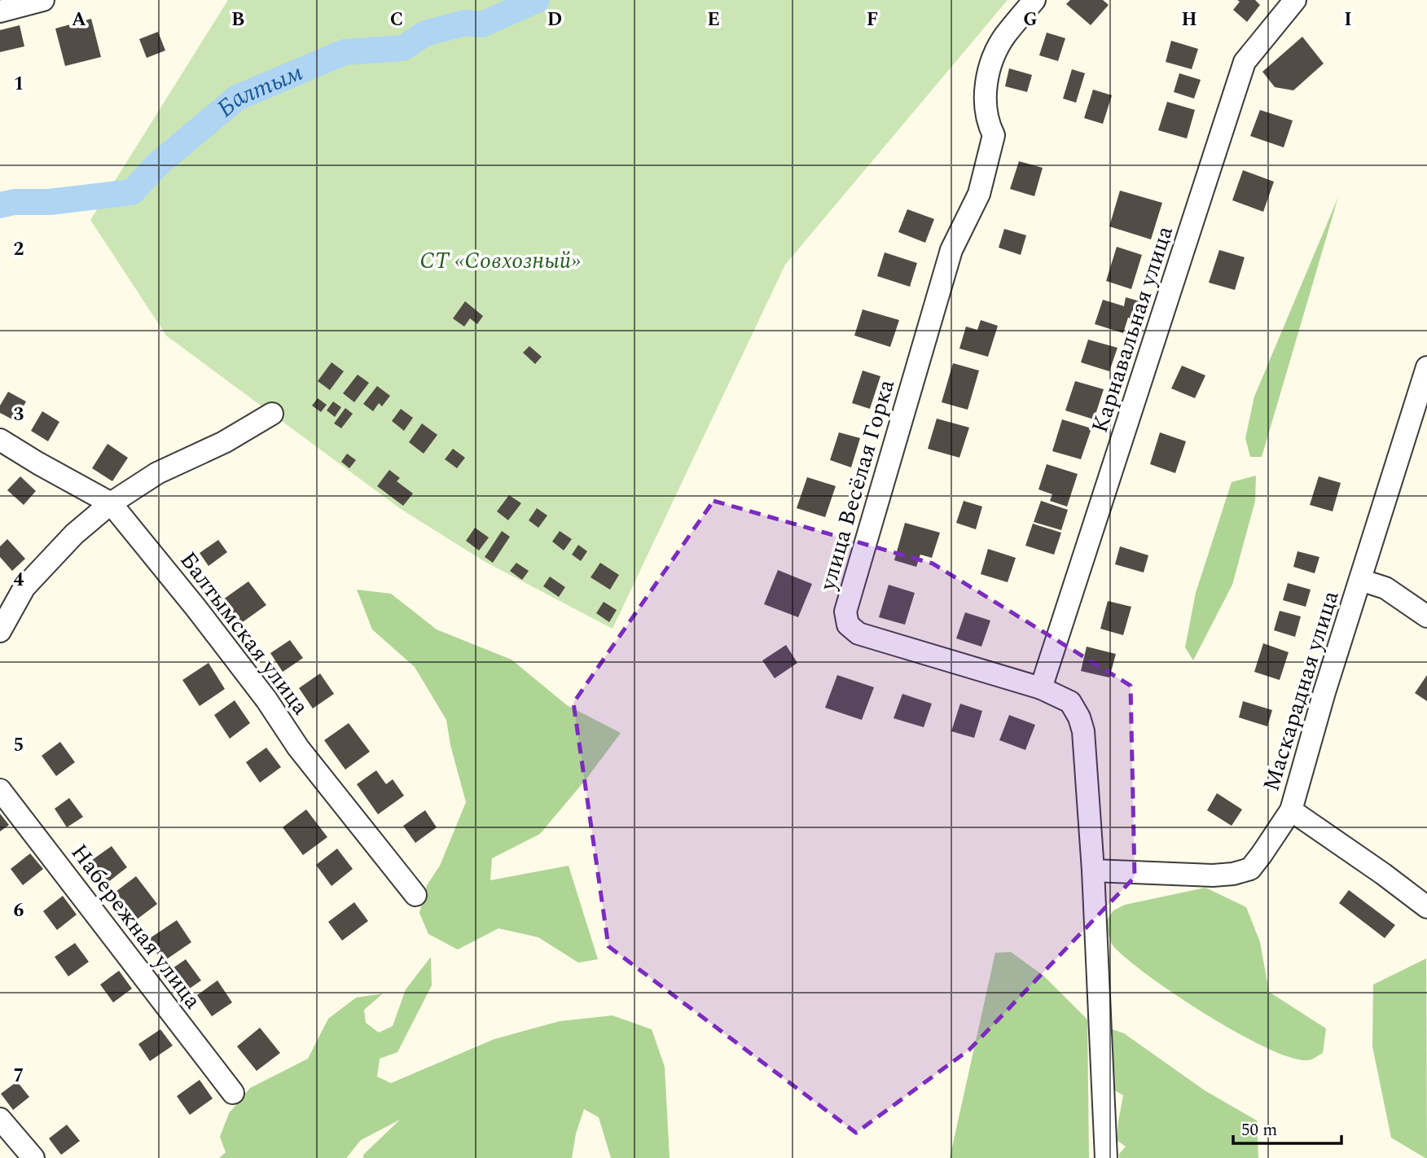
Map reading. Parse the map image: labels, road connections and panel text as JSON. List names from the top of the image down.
{
  "streets": {
    "street": [
      "Карнавальная улица",
      "улица Весёлая Горка",
      "Балтымская улица",
      "Маскарадная улица",
      "Набережная улица"
    ]
  },
  "crossings": [
    ["Карнавальная улица", "улица Весёлая Горка"],
    ["улица Весёлая Горка", "Маскарадная улица"]
  ],
  "water": ["Балтым"],
  "parks": ["СТ «Совхозный»"],
  "scale_bar": "50 m",
  "grid": {
    "columns": [
      "A",
      "B",
      "C",
      "D",
      "E",
      "F",
      "G",
      "H",
      "I"
    ],
    "rows": [
      "1",
      "2",
      "3",
      "4",
      "5",
      "6",
      "7"
    ]
  }
}
